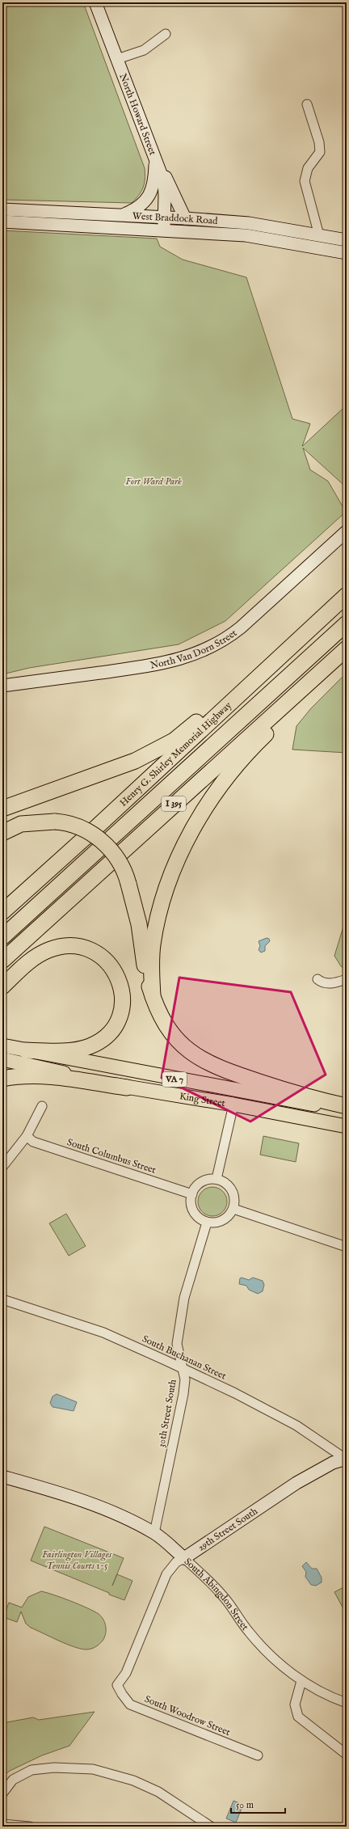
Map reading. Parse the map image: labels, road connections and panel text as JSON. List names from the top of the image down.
{
  "streets": {
    "highway": ["Henry G. Shirley Memorial Highway", "I 395"],
    "main road": [
      "North Howard Street",
      "West Braddock Road",
      "North Van Dorn Street",
      "VA 7",
      "King Street",
      "29th Street South",
      "South Abingdon Street"
    ],
    "street": [
      "South Columbus Street",
      "South Buchanan Street",
      "30th Street South",
      "South Woodrow Street"
    ]
  },
  "crossings": [
    ["North Howard Street", "West Braddock Road"],
    ["South Columbus Street", "30th Street South"],
    ["South Buchanan Street", "30th Street South"],
    ["South Buchanan Street", "29th Street South"],
    ["30th Street South", "South Abingdon Street"],
    ["29th Street South", "South Abingdon Street"],
    ["29th Street South", "South Woodrow Street"]
  ],
  "parks": ["Fort Ward Park", "Fairlington Villages Tennis Courts 1-5"],
  "scale_bar": "50 m"
}
